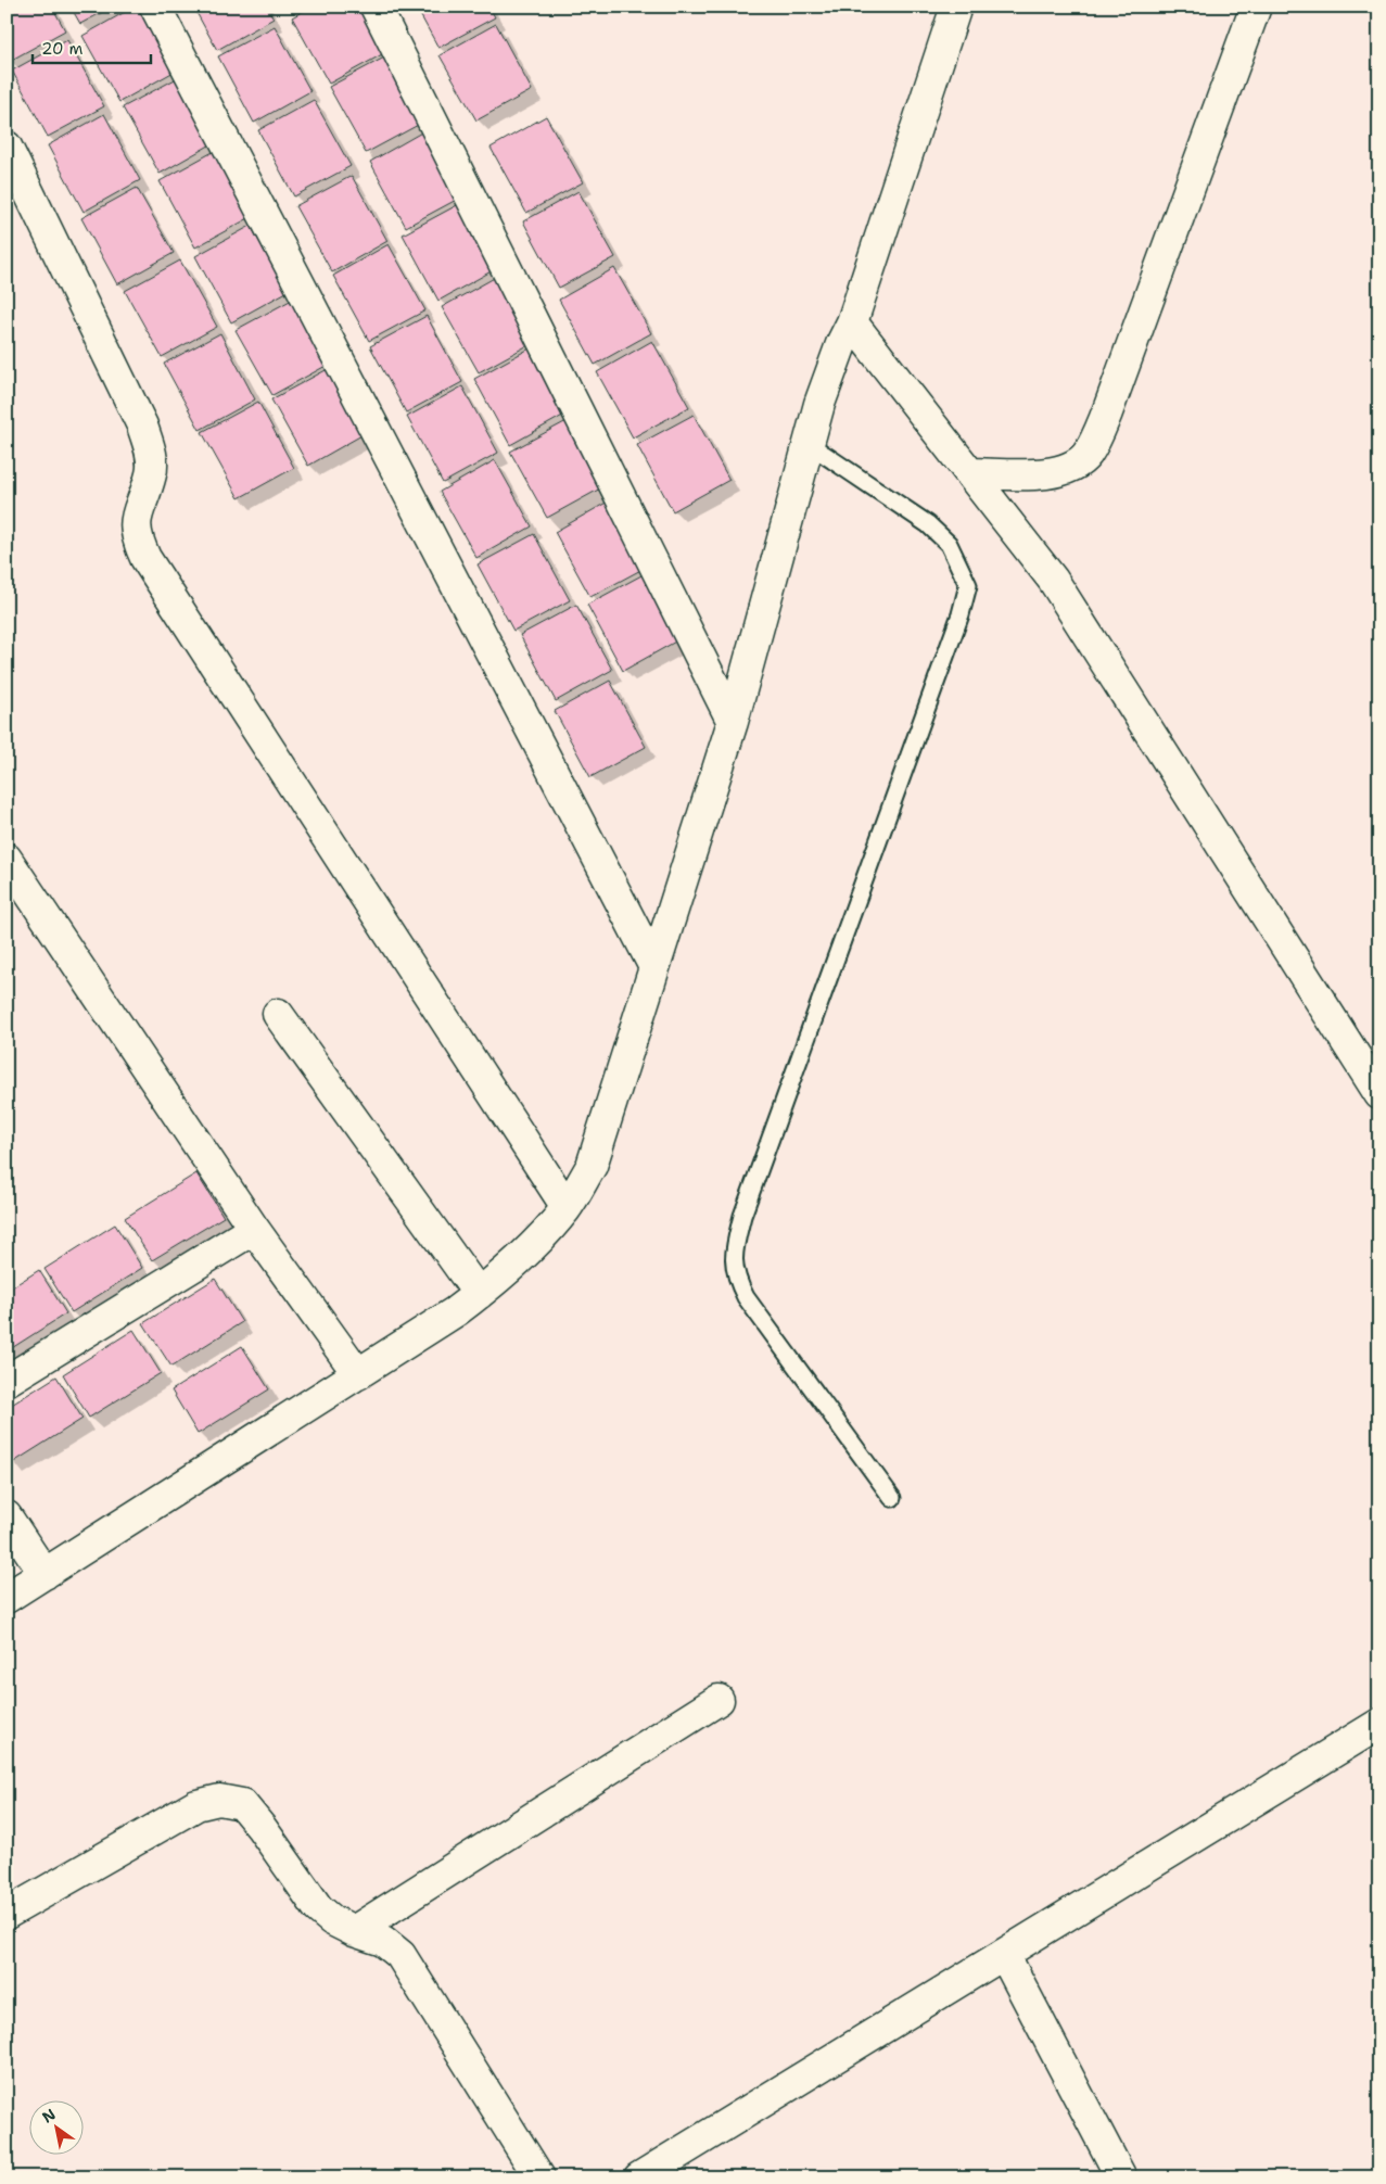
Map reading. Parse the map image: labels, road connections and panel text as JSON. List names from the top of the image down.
{
  "scale_bar": "20 m",
  "north": "top left"
}
